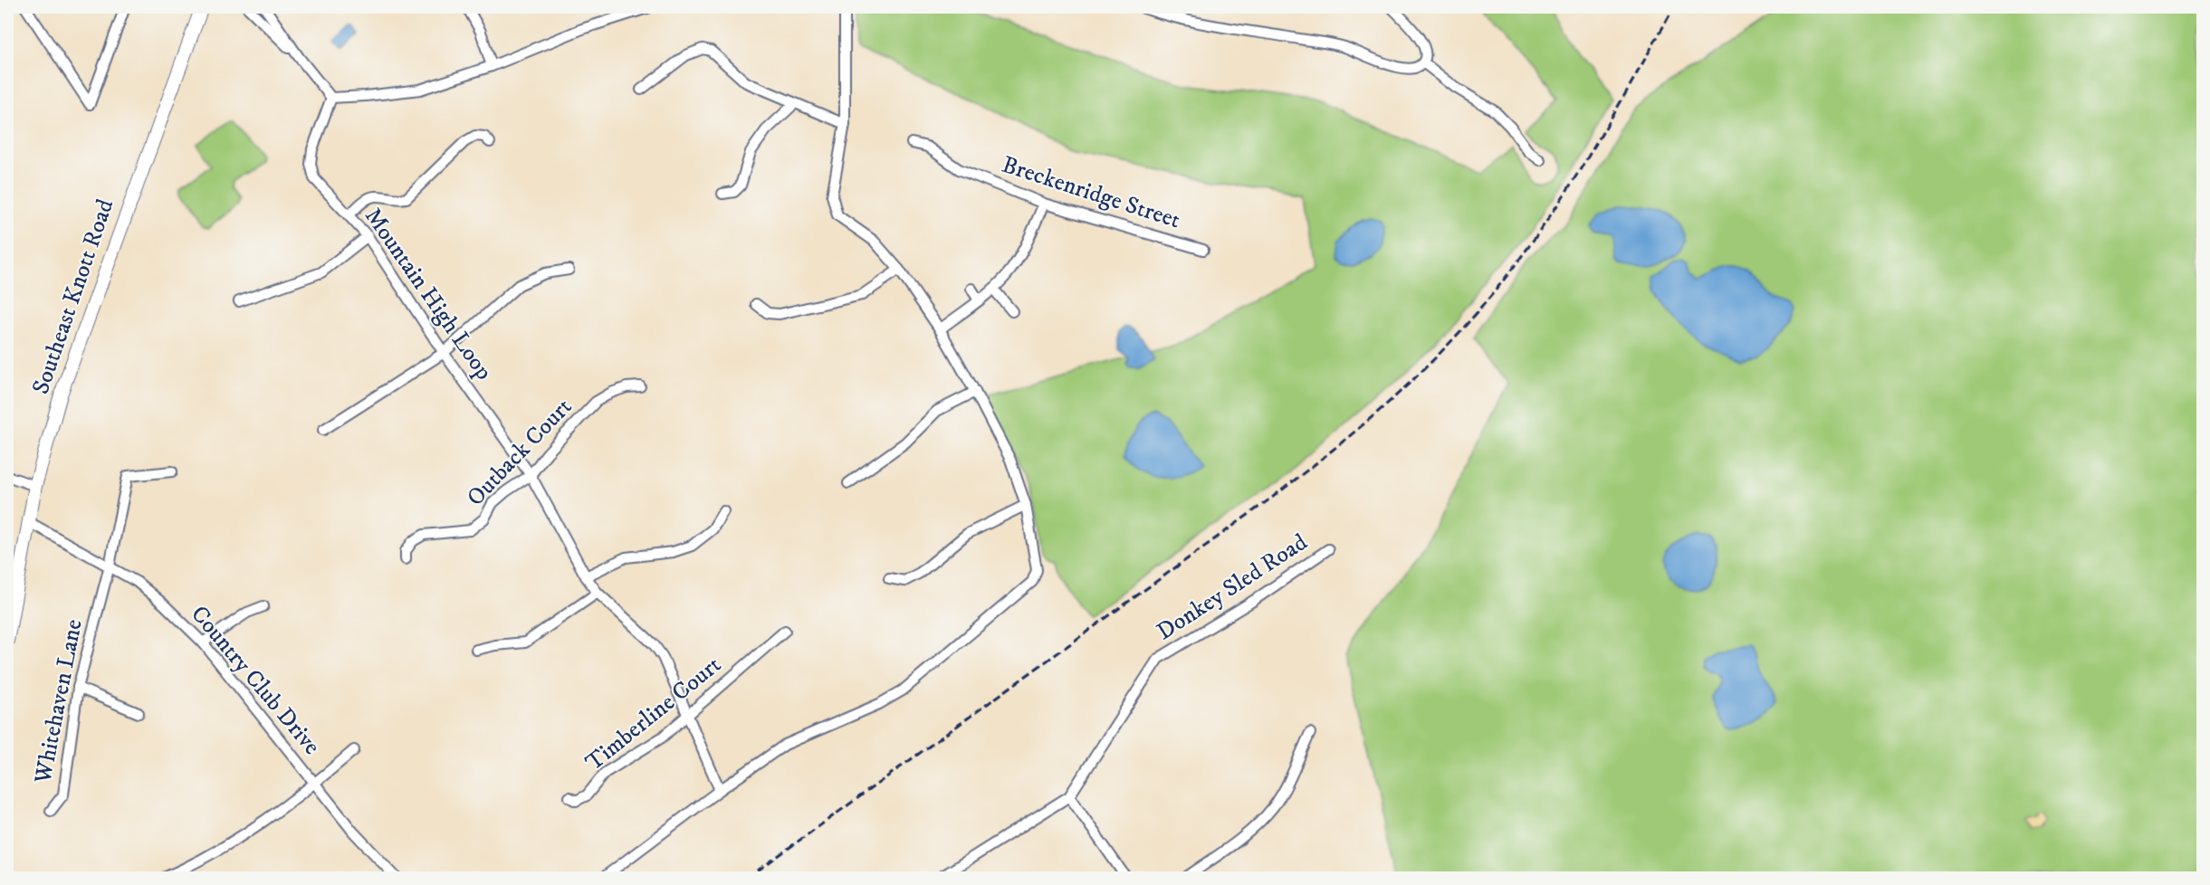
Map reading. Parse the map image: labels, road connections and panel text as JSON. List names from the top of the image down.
{
  "streets": {
    "main road": ["Southeast Knott Road"],
    "street": [
      "Breckenridge Street",
      "Mountain High Loop",
      "Outback Court",
      "Donkey Sled Road",
      "Country Club Drive",
      "Whitehaven Lane",
      "Timberline Court"
    ]
  },
  "crossings": [
    ["Mountain High Loop", "Outback Court"],
    ["Mountain High Loop", "Timberline Court"],
    ["Southeast Knott Road", "Country Club Drive"],
    ["Country Club Drive", "Whitehaven Lane"]
  ]
}
